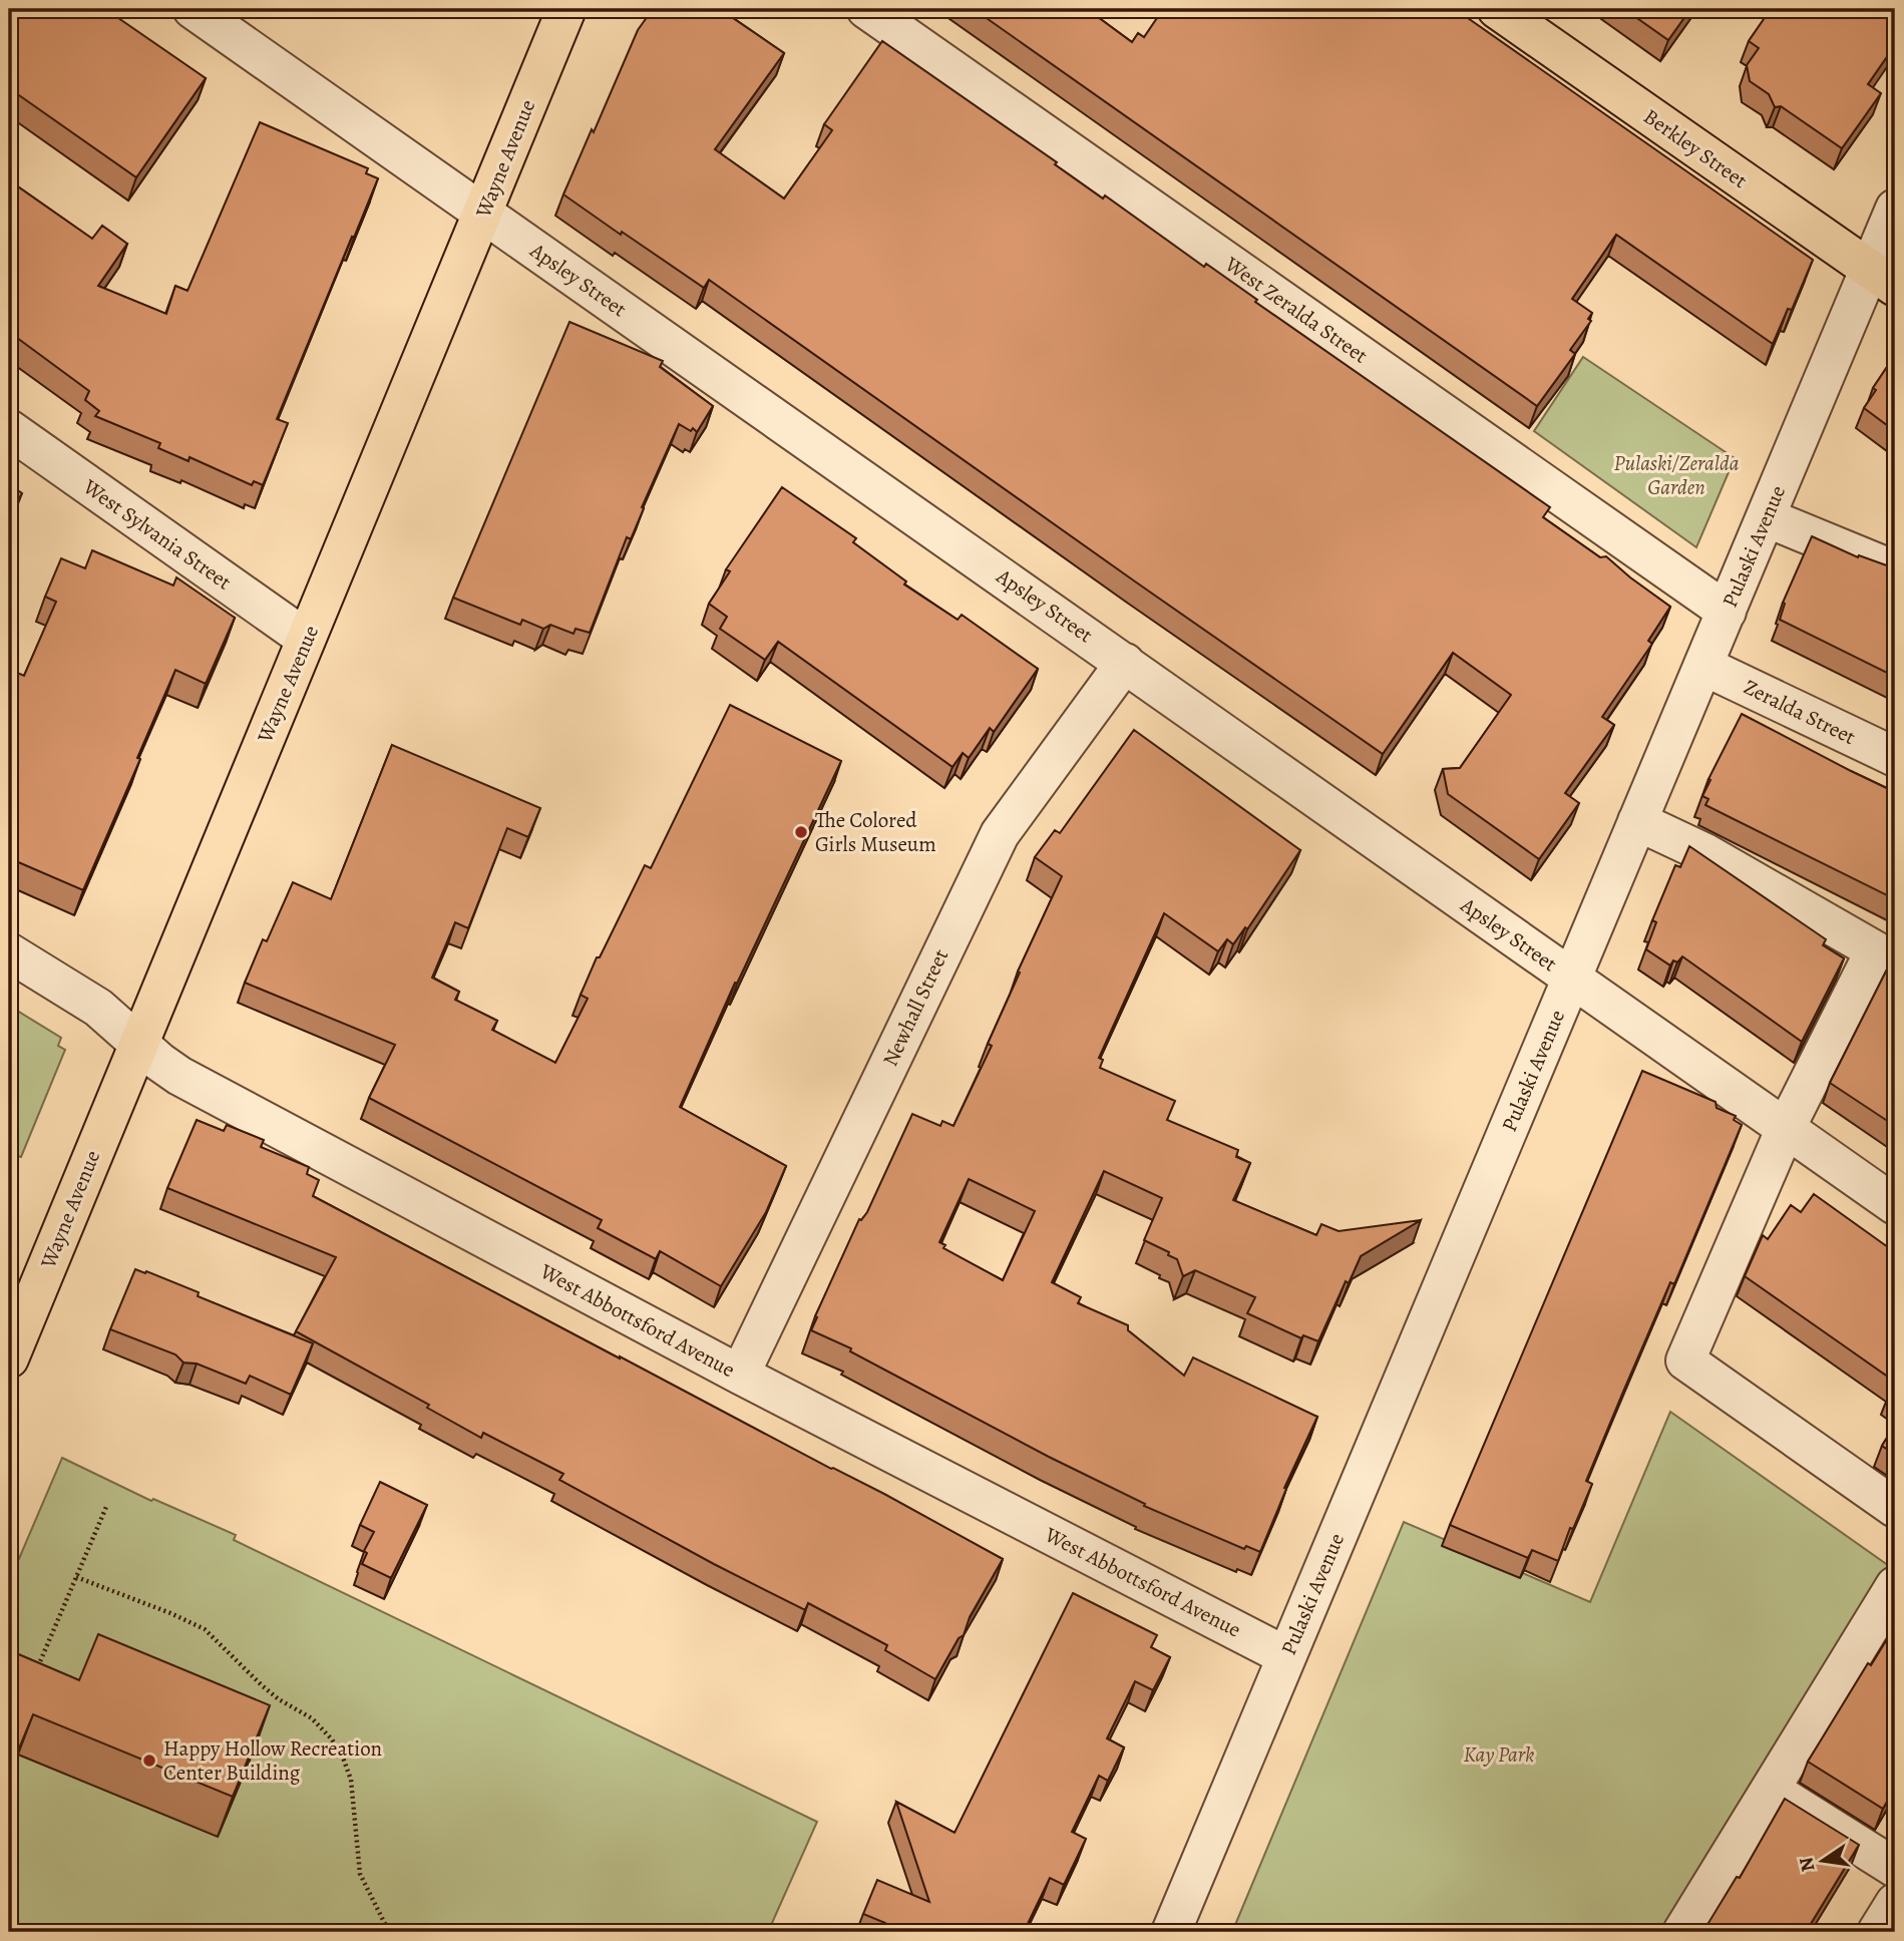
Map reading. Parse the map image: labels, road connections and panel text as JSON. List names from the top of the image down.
{
  "streets": {
    "main road": ["Berkley Street", "Wayne Avenue"],
    "street": [
      "Apsley Street",
      "West Zeralda Street",
      "West Sylvania Street",
      "Pulaski Avenue",
      "Zeralda Street",
      "Newhall Street",
      "West Abbottsford Avenue"
    ]
  },
  "crossings": [
    ["Berkley Street", "Pulaski Avenue"],
    ["Wayne Avenue", "Apsley Street"],
    ["Wayne Avenue", "West Sylvania Street"],
    ["Wayne Avenue", "West Abbottsford Avenue"],
    ["Apsley Street", "Pulaski Avenue"],
    ["Apsley Street", "Newhall Street"],
    ["West Zeralda Street", "Pulaski Avenue"],
    ["Pulaski Avenue", "Zeralda Street"],
    ["Pulaski Avenue", "West Abbottsford Avenue"],
    ["Newhall Street", "West Abbottsford Avenue"]
  ],
  "parks": ["Pulaski/Zeralda Garden", "Kay Park"],
  "places": ["The Colored Girls Museum", "Happy Hollow Recreation Center Building"],
  "north": "left"
}
